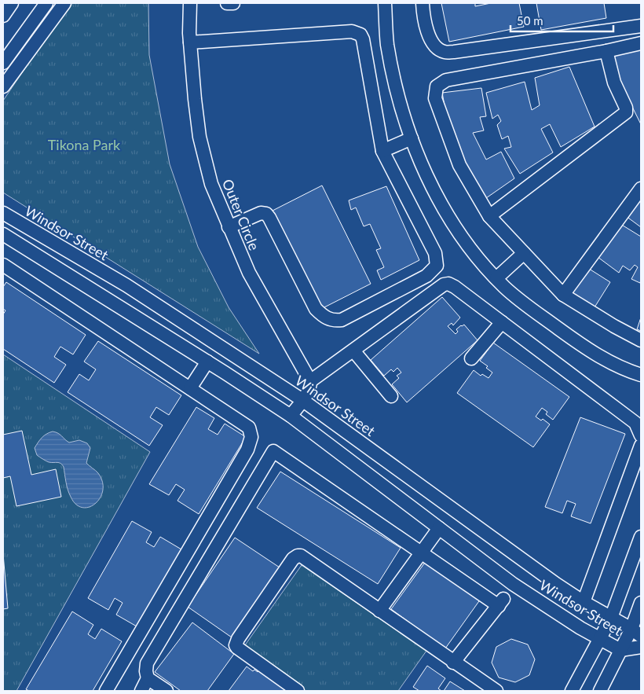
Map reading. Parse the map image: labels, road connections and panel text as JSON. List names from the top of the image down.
{
  "streets": {
    "street": ["Outer Circle", "Windsor Street"]
  },
  "parks": ["Tikona Park"],
  "scale_bar": "50 m"
}
